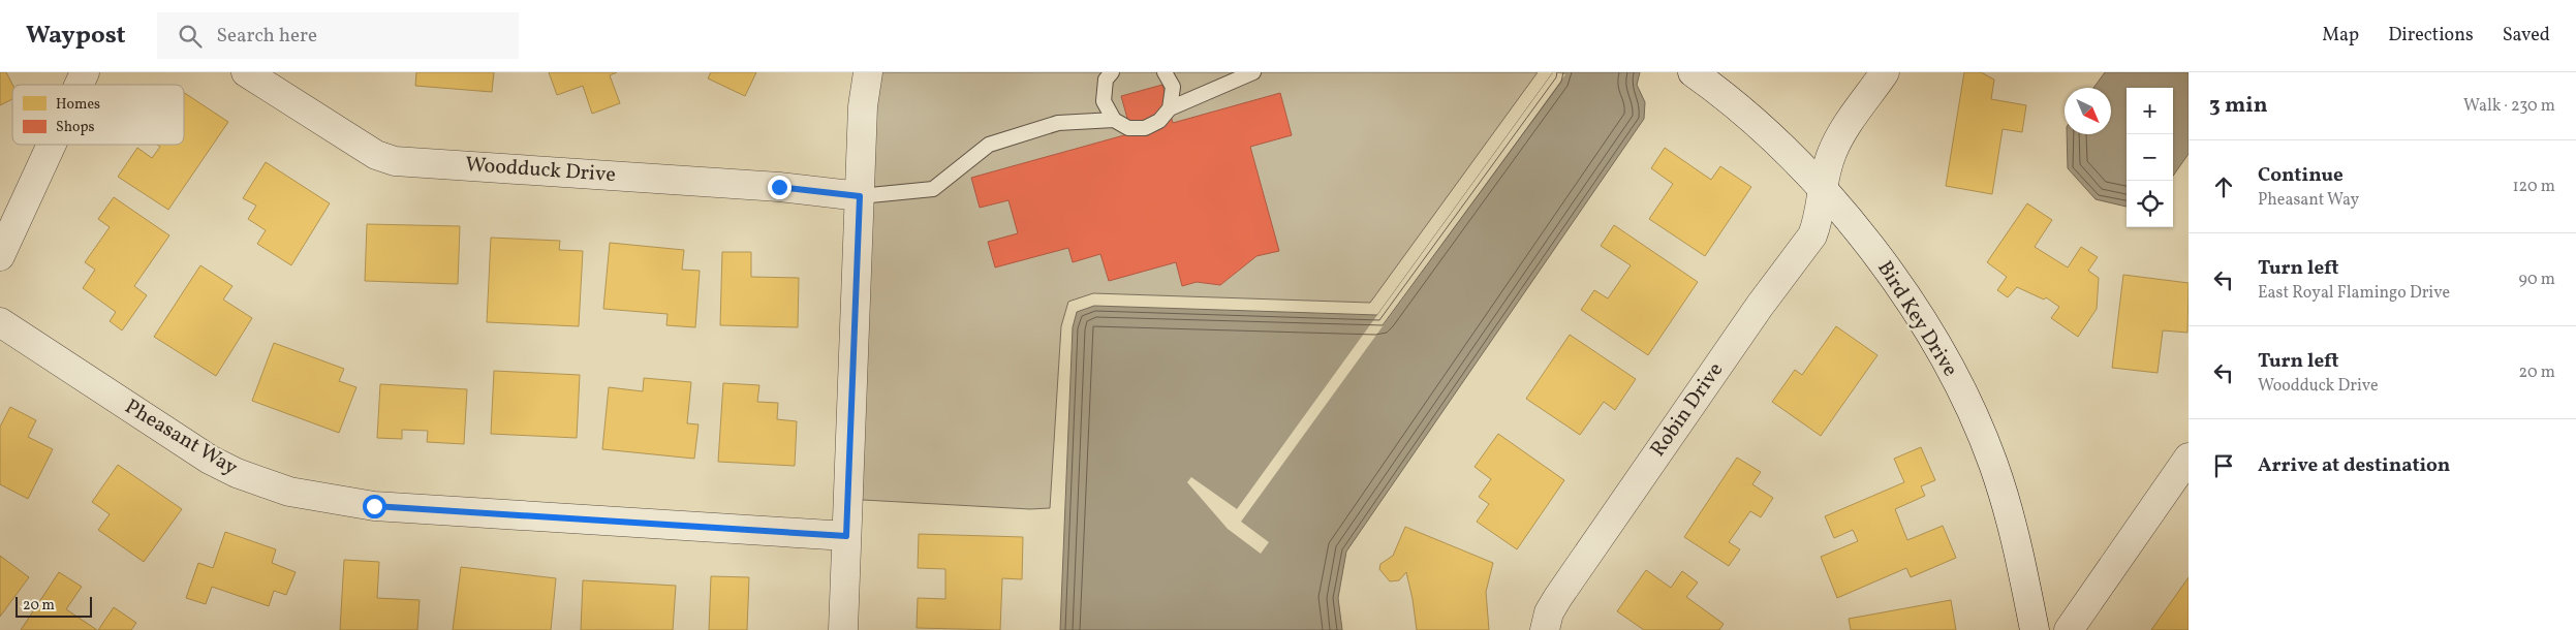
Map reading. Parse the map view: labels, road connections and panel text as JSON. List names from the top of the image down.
{
  "streets": {
    "street": [
      "Woodduck Drive",
      "Bird Key Drive",
      "Robin Drive",
      "Pheasant Way"
    ]
  },
  "crossings": [
    ["Bird Key Drive", "Robin Drive"]
  ],
  "legend": ["Homes", "Shops"],
  "scale_bar": "20 m",
  "north": "bottom right",
  "page": {
    "header": "Waypost",
    "search": "Search here",
    "nav": ["Map", "Directions", "Saved"],
    "heading": ["3 min", "Walk · 230 m"],
    "map_buttons": ["+", "−"],
    "list": [
      ["Continue", "Pheasant Way", "120 m"],
      ["Turn left", "East Royal Flamingo Drive", "90 m"],
      ["Turn left", "Woodduck Drive", "20 m"],
      "Arrive at destination"
    ],
    "scale": "20 m"
  }
}
